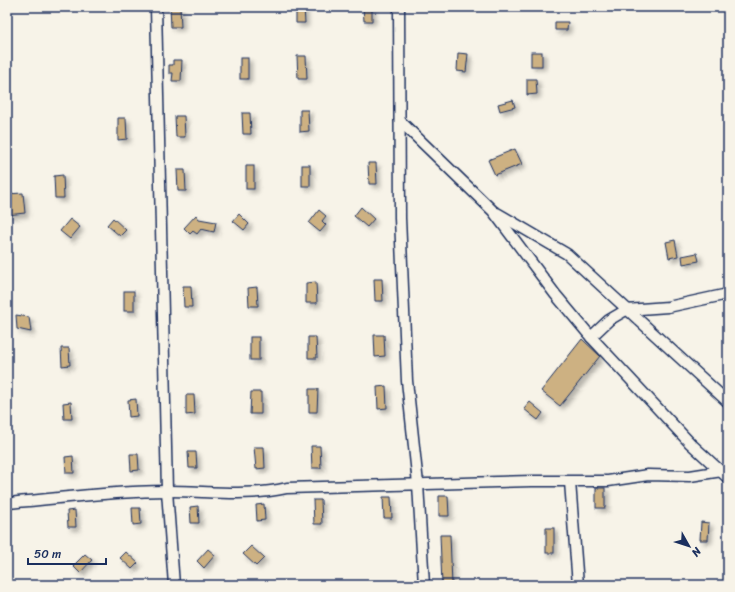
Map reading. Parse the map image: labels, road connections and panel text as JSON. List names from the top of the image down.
{
  "scale_bar": "50 m",
  "north": "bottom right"
}
